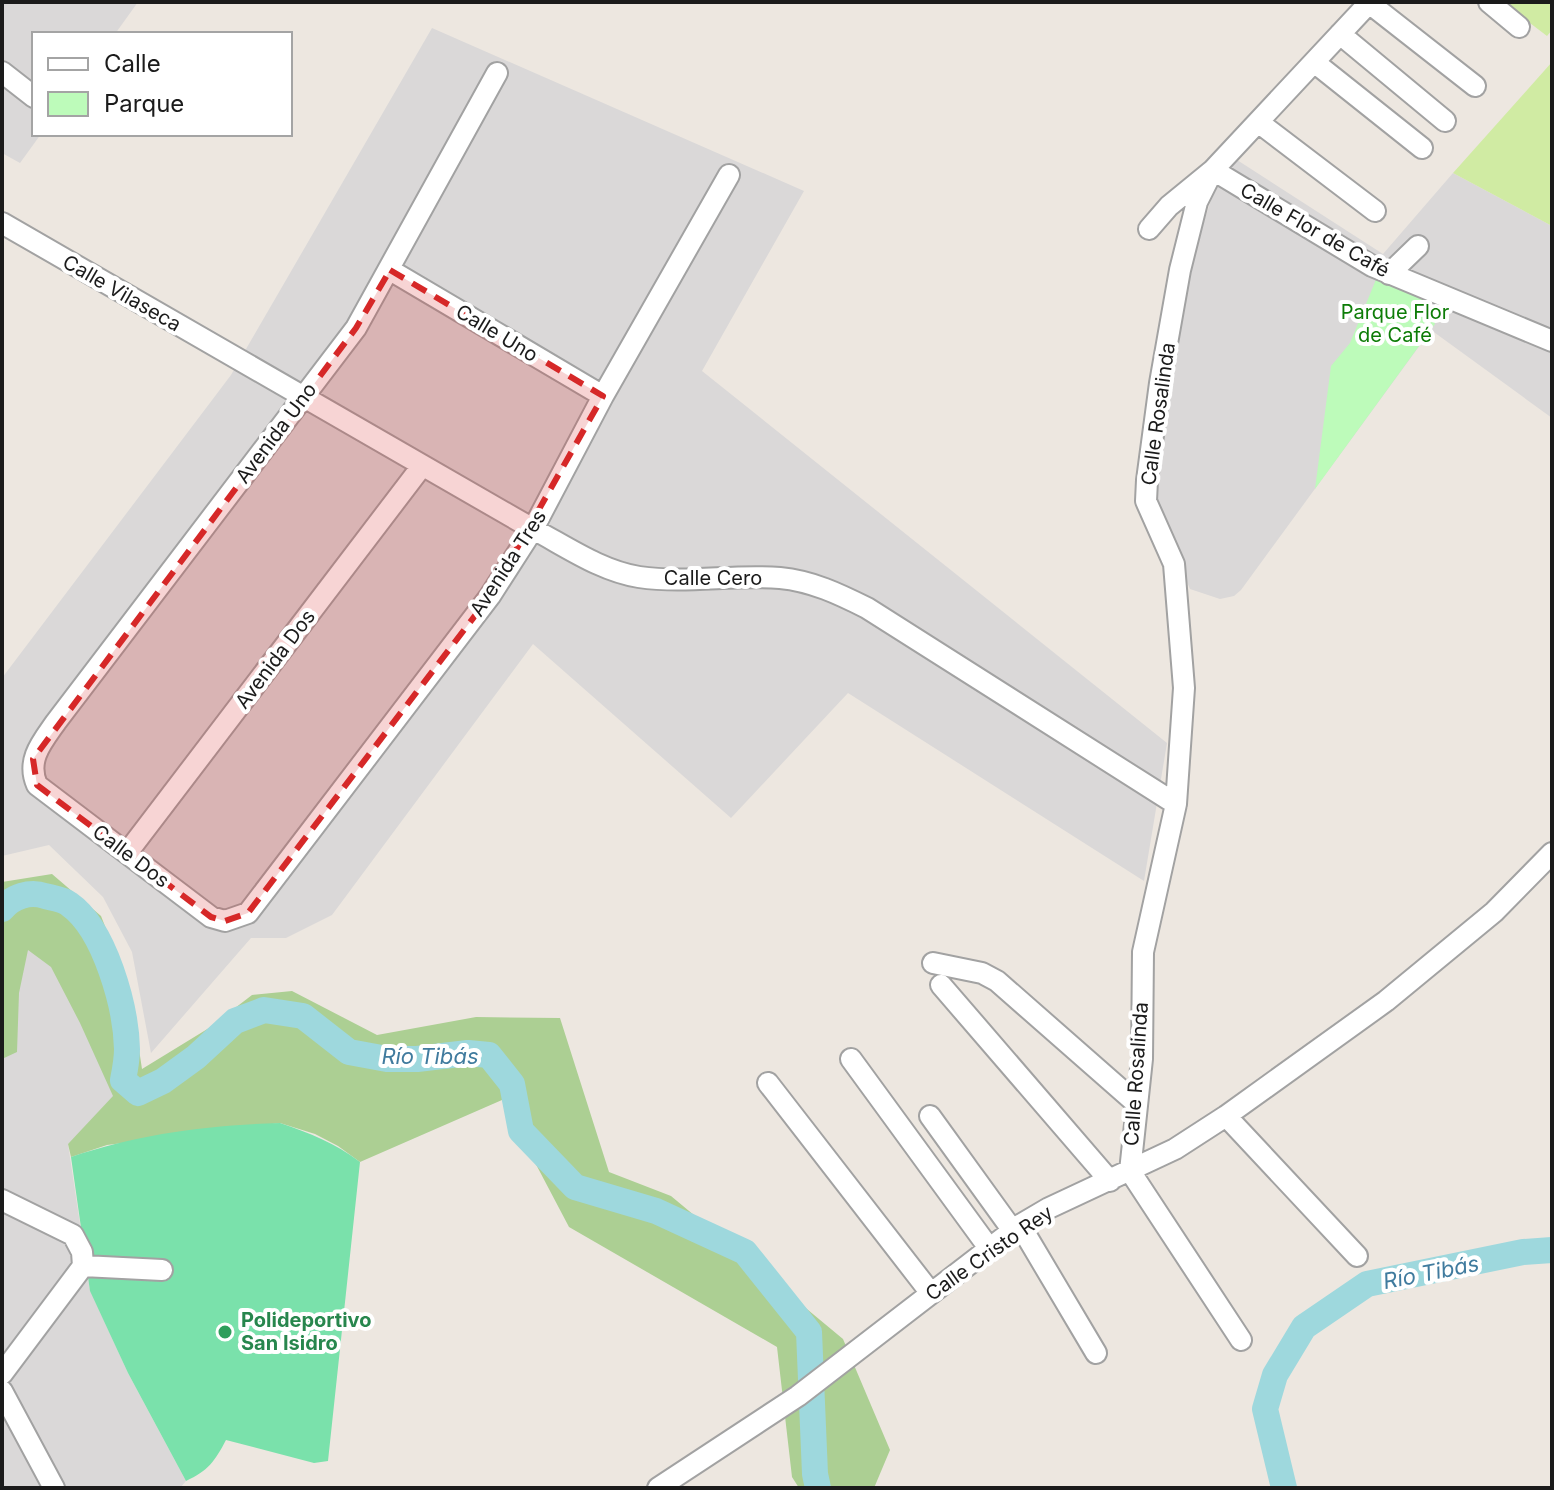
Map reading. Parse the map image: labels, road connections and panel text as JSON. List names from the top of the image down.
{
  "streets": {
    "street": [
      "Calle Flor de Café",
      "Calle Vilaseca",
      "Calle Uno",
      "Calle Rosalinda",
      "Avenida Uno",
      "Avenida Tres",
      "Calle Cero",
      "Avenida Dos",
      "Calle Dos",
      "Calle Cristo Rey"
    ]
  },
  "crossings": [
    ["Calle Flor de Café", "Calle Rosalinda"],
    ["Calle Vilaseca", "Calle Cero"],
    ["Calle Uno", "Avenida Uno"],
    ["Calle Uno", "Avenida Tres"],
    ["Calle Rosalinda", "Calle Cero"],
    ["Calle Rosalinda", "Calle Cristo Rey"],
    ["Avenida Uno", "Calle Cero"],
    ["Avenida Uno", "Calle Dos"],
    ["Avenida Tres", "Calle Cero"],
    ["Avenida Tres", "Calle Dos"],
    ["Calle Cero", "Avenida Dos"],
    ["Avenida Dos", "Calle Dos"]
  ],
  "water": ["Río Tibás"],
  "parks": ["Parque Flor de Café"],
  "places": ["Polideportivo San Isidro"],
  "legend": ["Calle", "Parque"]
}
